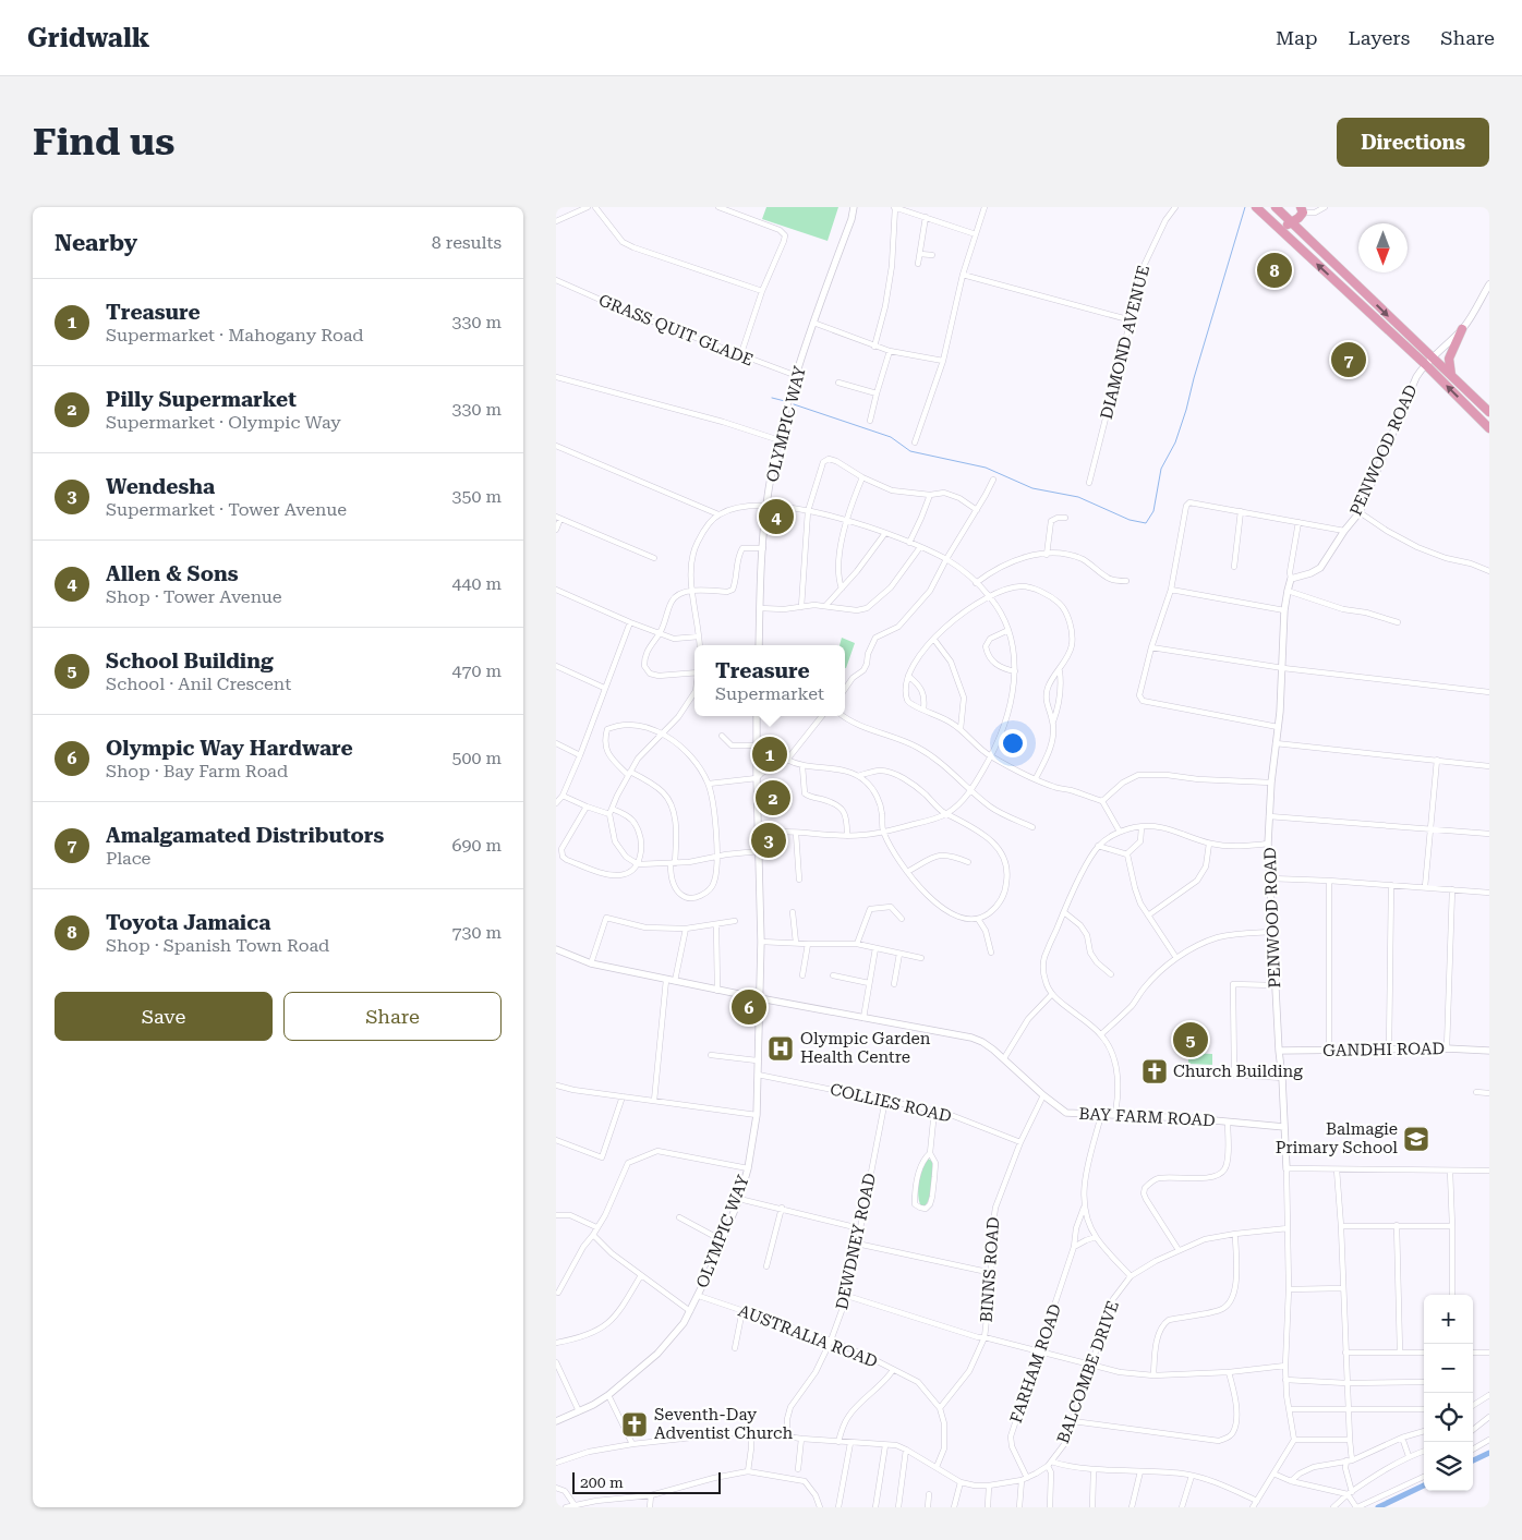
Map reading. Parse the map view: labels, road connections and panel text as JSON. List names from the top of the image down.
{
  "streets": {
    "street": [
      "GRASS QUIT GLADE",
      "DIAMOND AVENUE",
      "OLYMPIC WAY",
      "PENWOOD ROAD",
      "GANDHI ROAD",
      "COLLIES ROAD",
      "BAY FARM ROAD",
      "DEWDNEY ROAD",
      "BINNS ROAD",
      "AUSTRALIA ROAD",
      "FARHAM ROAD",
      "BALCOMBE DRIVE"
    ]
  },
  "crossings": [
    ["GRASS QUIT GLADE", "OLYMPIC WAY"],
    ["OLYMPIC WAY", "COLLIES ROAD"],
    ["OLYMPIC WAY", "BAY FARM ROAD"],
    ["OLYMPIC WAY", "AUSTRALIA ROAD"],
    ["PENWOOD ROAD", "GANDHI ROAD"],
    ["PENWOOD ROAD", "BAY FARM ROAD"],
    ["PENWOOD ROAD", "BALCOMBE DRIVE"],
    ["COLLIES ROAD", "DEWDNEY ROAD"],
    ["COLLIES ROAD", "BINNS ROAD"],
    ["BAY FARM ROAD", "BINNS ROAD"],
    ["DEWDNEY ROAD", "AUSTRALIA ROAD"],
    ["DEWDNEY ROAD", "BALCOMBE DRIVE"],
    ["BINNS ROAD", "AUSTRALIA ROAD"],
    ["FARHAM ROAD", "BALCOMBE DRIVE"]
  ],
  "places": {
    "hospital": ["Olympic Garden Health Centre"],
    "church": ["Church Building", "Seventh-Day Adventist Church"],
    "school or university": ["Balmagie Primary School"]
  },
  "scale_bar": "200 m",
  "north": "bottom",
  "page": {
    "header": "Gridwalk",
    "nav": ["Map", "Layers", "Share"],
    "buttons": [
      "Directions",
      ["Save", "Share"]
    ],
    "title": "Find us",
    "heading": ["Nearby", "8 results"],
    "pins": [
      "8",
      "7",
      "4",
      "1",
      "2",
      "3",
      "6",
      "5"
    ],
    "list": [
      {
        "mark": "1",
        "name": "Treasure",
        "note": "Supermarket · Mahogany Road",
        "value": "330 m"
      },
      {
        "mark": "2",
        "name": "Pilly Supermarket",
        "note": "Supermarket · Olympic Way",
        "value": "330 m"
      },
      {
        "mark": "3",
        "name": "Wendesha",
        "note": "Supermarket · Tower Avenue",
        "value": "350 m"
      },
      {
        "mark": "4",
        "name": "Allen & Sons",
        "note": "Shop · Tower Avenue",
        "value": "440 m"
      },
      {
        "mark": "5",
        "name": "School Building",
        "note": "School · Anil Crescent",
        "value": "470 m"
      },
      {
        "mark": "6",
        "name": "Olympic Way Hardware",
        "note": "Shop · Bay Farm Road",
        "value": "500 m"
      },
      {
        "mark": "7",
        "name": "Amalgamated Distributors",
        "note": "Place",
        "value": "690 m"
      },
      {
        "mark": "8",
        "name": "Toyota Jamaica",
        "note": "Shop · Spanish Town Road",
        "value": "730 m"
      }
    ],
    "popup": ["Treasure", "Supermarket"],
    "map_buttons": ["+", "−"],
    "scale": "200 m"
  }
}
